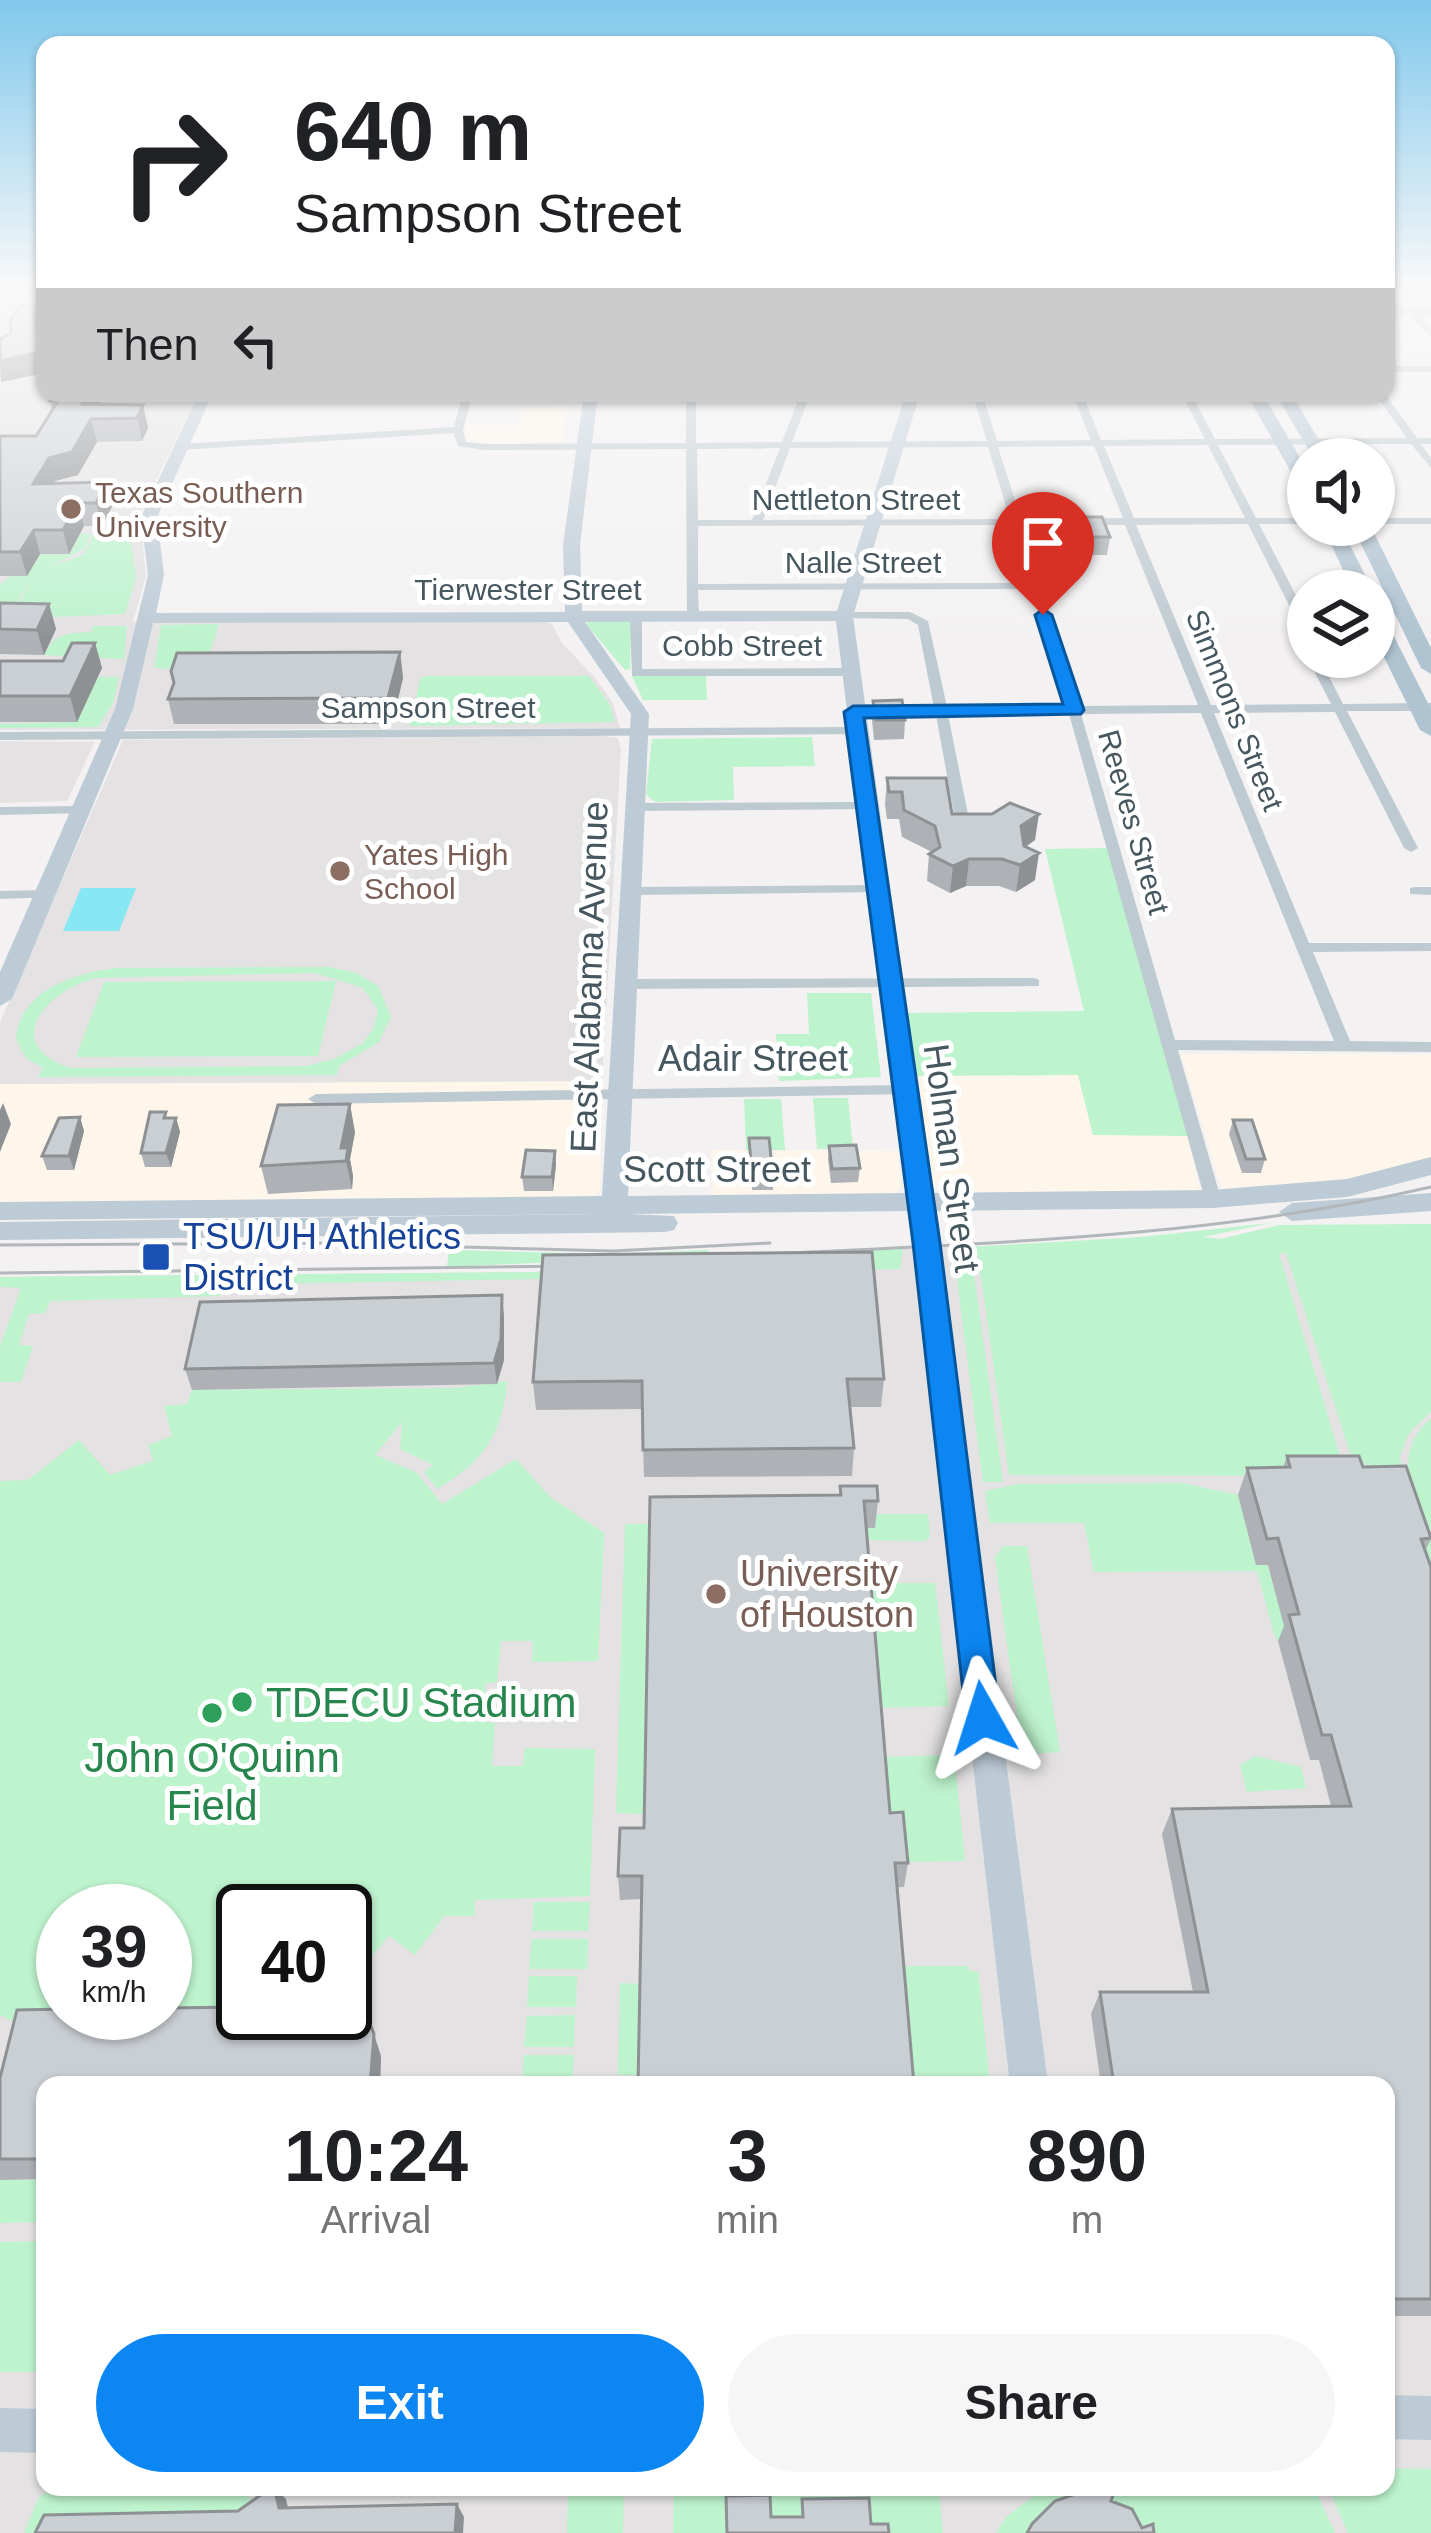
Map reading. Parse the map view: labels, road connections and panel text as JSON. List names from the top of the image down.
{
  "streets": {
    "street": [
      "Nettleton Street",
      "Nalle Street",
      "Tierwester Street",
      "Cobb Street",
      "Sampson Street",
      "Simmons Street",
      "Reeves Street",
      "East Alabama Avenue",
      "Adair Street",
      "Holman Street",
      "Scott Street"
    ]
  },
  "crossings": [
    ["Nettleton Street", "Simmons Street"],
    ["Nettleton Street", "Reeves Street"],
    ["Nettleton Street", "Holman Street"],
    ["Nalle Street", "Reeves Street"],
    ["Nalle Street", "Holman Street"],
    ["Tierwester Street", "Cobb Street"],
    ["Tierwester Street", "Sampson Street"],
    ["Tierwester Street", "East Alabama Avenue"],
    ["Tierwester Street", "Holman Street"],
    ["Cobb Street", "Holman Street"],
    ["Sampson Street", "Simmons Street"],
    ["Sampson Street", "Reeves Street"],
    ["Sampson Street", "East Alabama Avenue"],
    ["Sampson Street", "Holman Street"],
    ["Reeves Street", "Scott Street"],
    ["East Alabama Avenue", "Adair Street"],
    ["East Alabama Avenue", "Scott Street"],
    ["Adair Street", "Holman Street"],
    ["Holman Street", "Scott Street"]
  ],
  "places": {
    "other": [
      "Texas Southern University",
      "Yates High School",
      "University of Houston",
      "TDECU Stadium",
      "John O'Quinn Field"
    ],
    "transit": ["TSU/UH Athletics District"]
  },
  "page": {
    "turn": ["640 m", "Sampson Street"],
    "then": "Then",
    "speed": "39 km/h",
    "limit": "40",
    "eta": [
      "10:24",
      "Arrival",
      "3",
      "min",
      "890",
      "m"
    ],
    "buttons": ["Exit", "Share"]
  }
}
